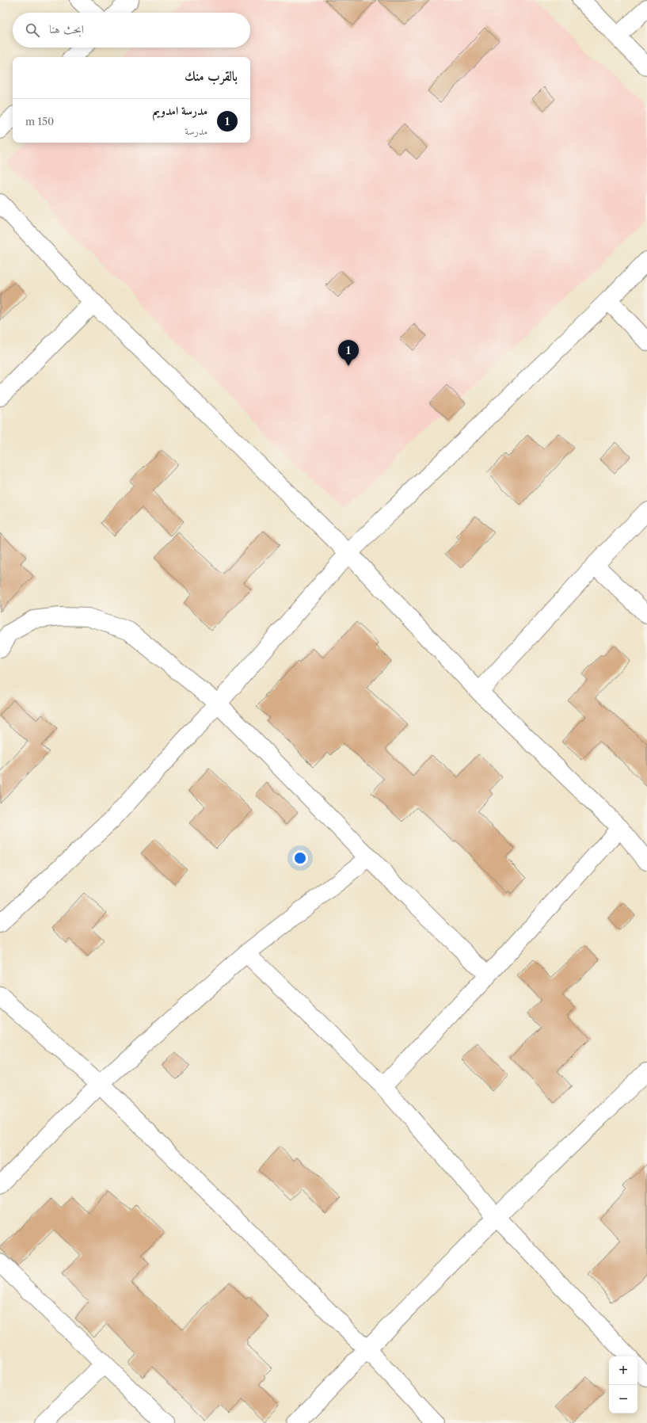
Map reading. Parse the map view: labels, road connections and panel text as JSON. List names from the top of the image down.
{
  "page": {
    "search": "ابحث هنا",
    "heading": "بالقرب منك",
    "list": [
      {
        "mark": "1",
        "name": "مدرسة امدويم",
        "note": "مدرسة",
        "value": "150 m"
      }
    ],
    "pins": "1",
    "map_buttons": ["+", "−"]
  }
}
